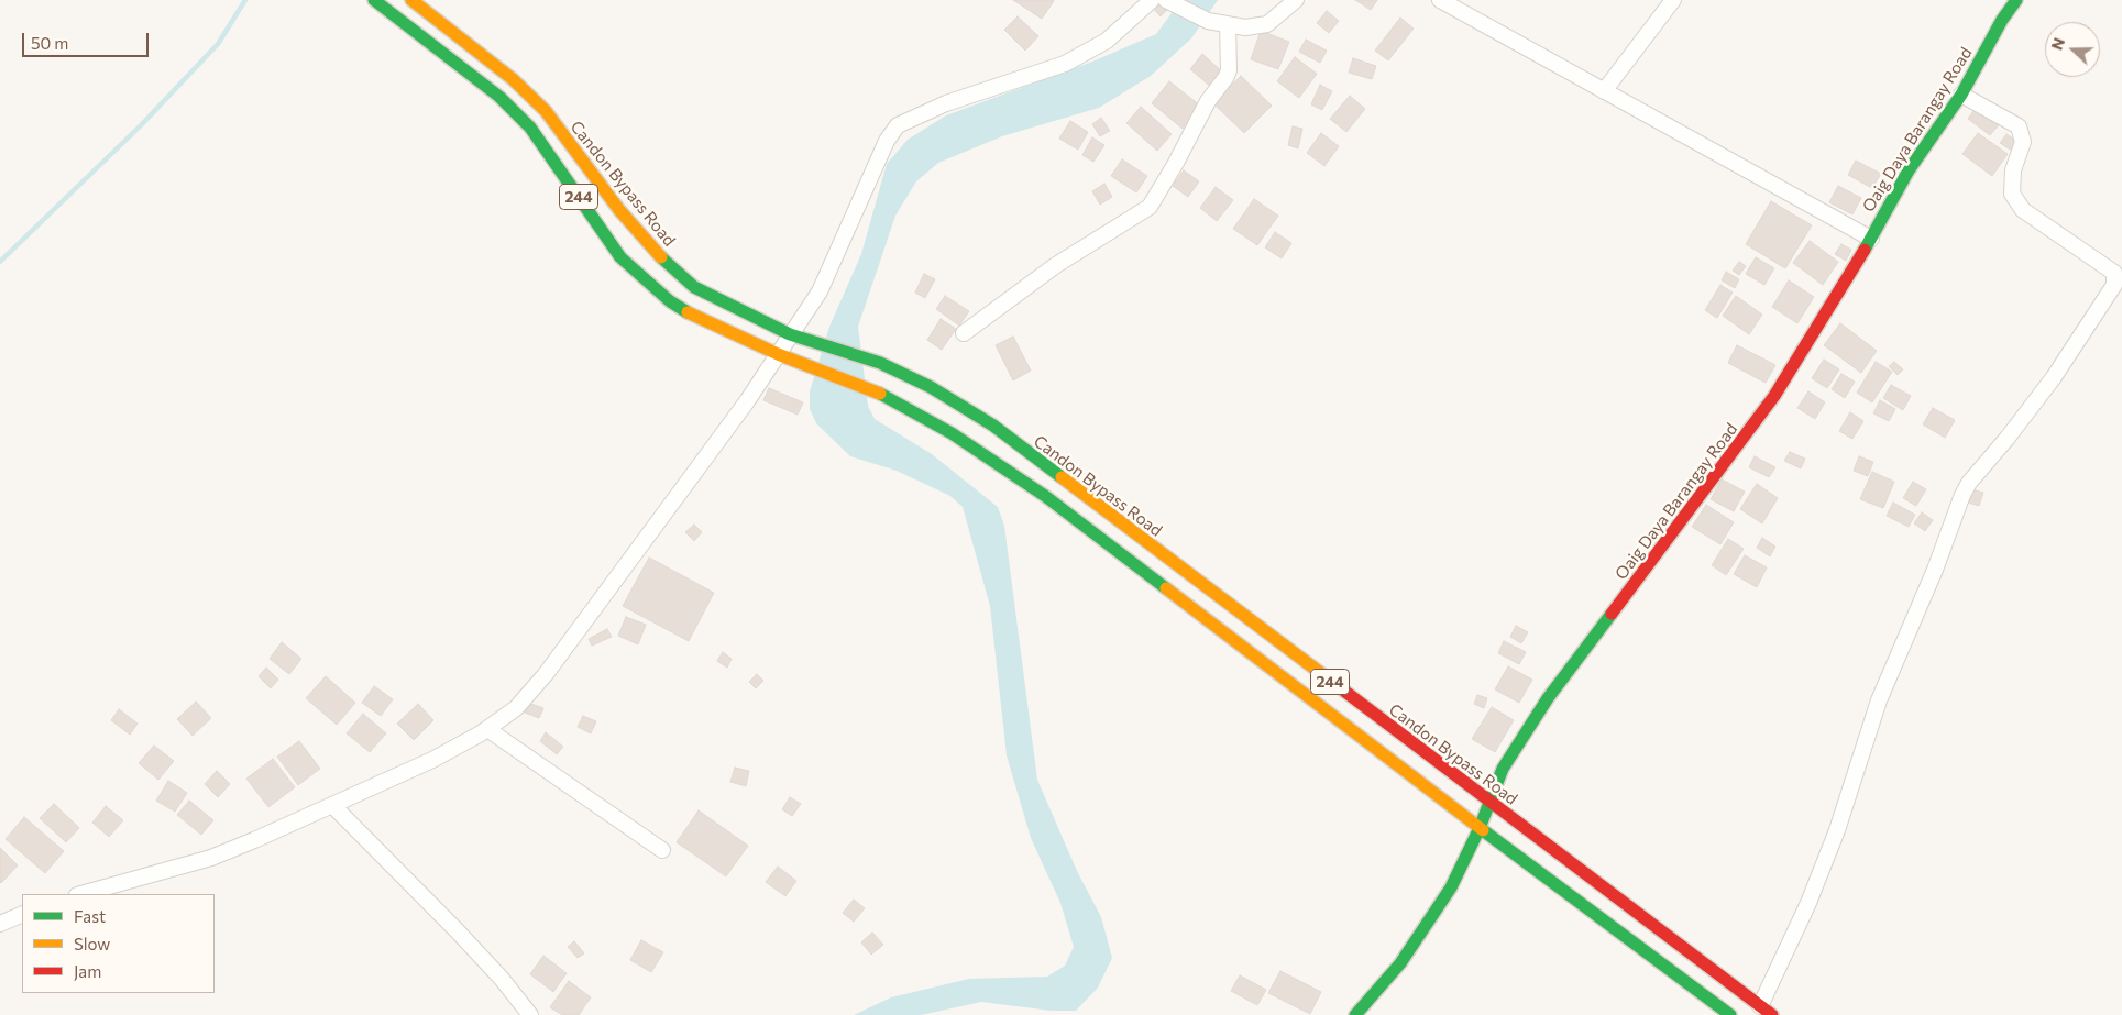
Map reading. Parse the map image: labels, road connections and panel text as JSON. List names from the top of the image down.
{
  "streets": {
    "main road": ["Oaig Daya Barangay Road", "Candon Bypass Road", "244"]
  },
  "crossings": [
    ["Oaig Daya Barangay Road", "Candon Bypass Road"],
    ["Oaig Daya Barangay Road", "244"]
  ],
  "legend": ["Fast", "Slow", "Jam"],
  "scale_bar": "50 m",
  "north": "left"
}
